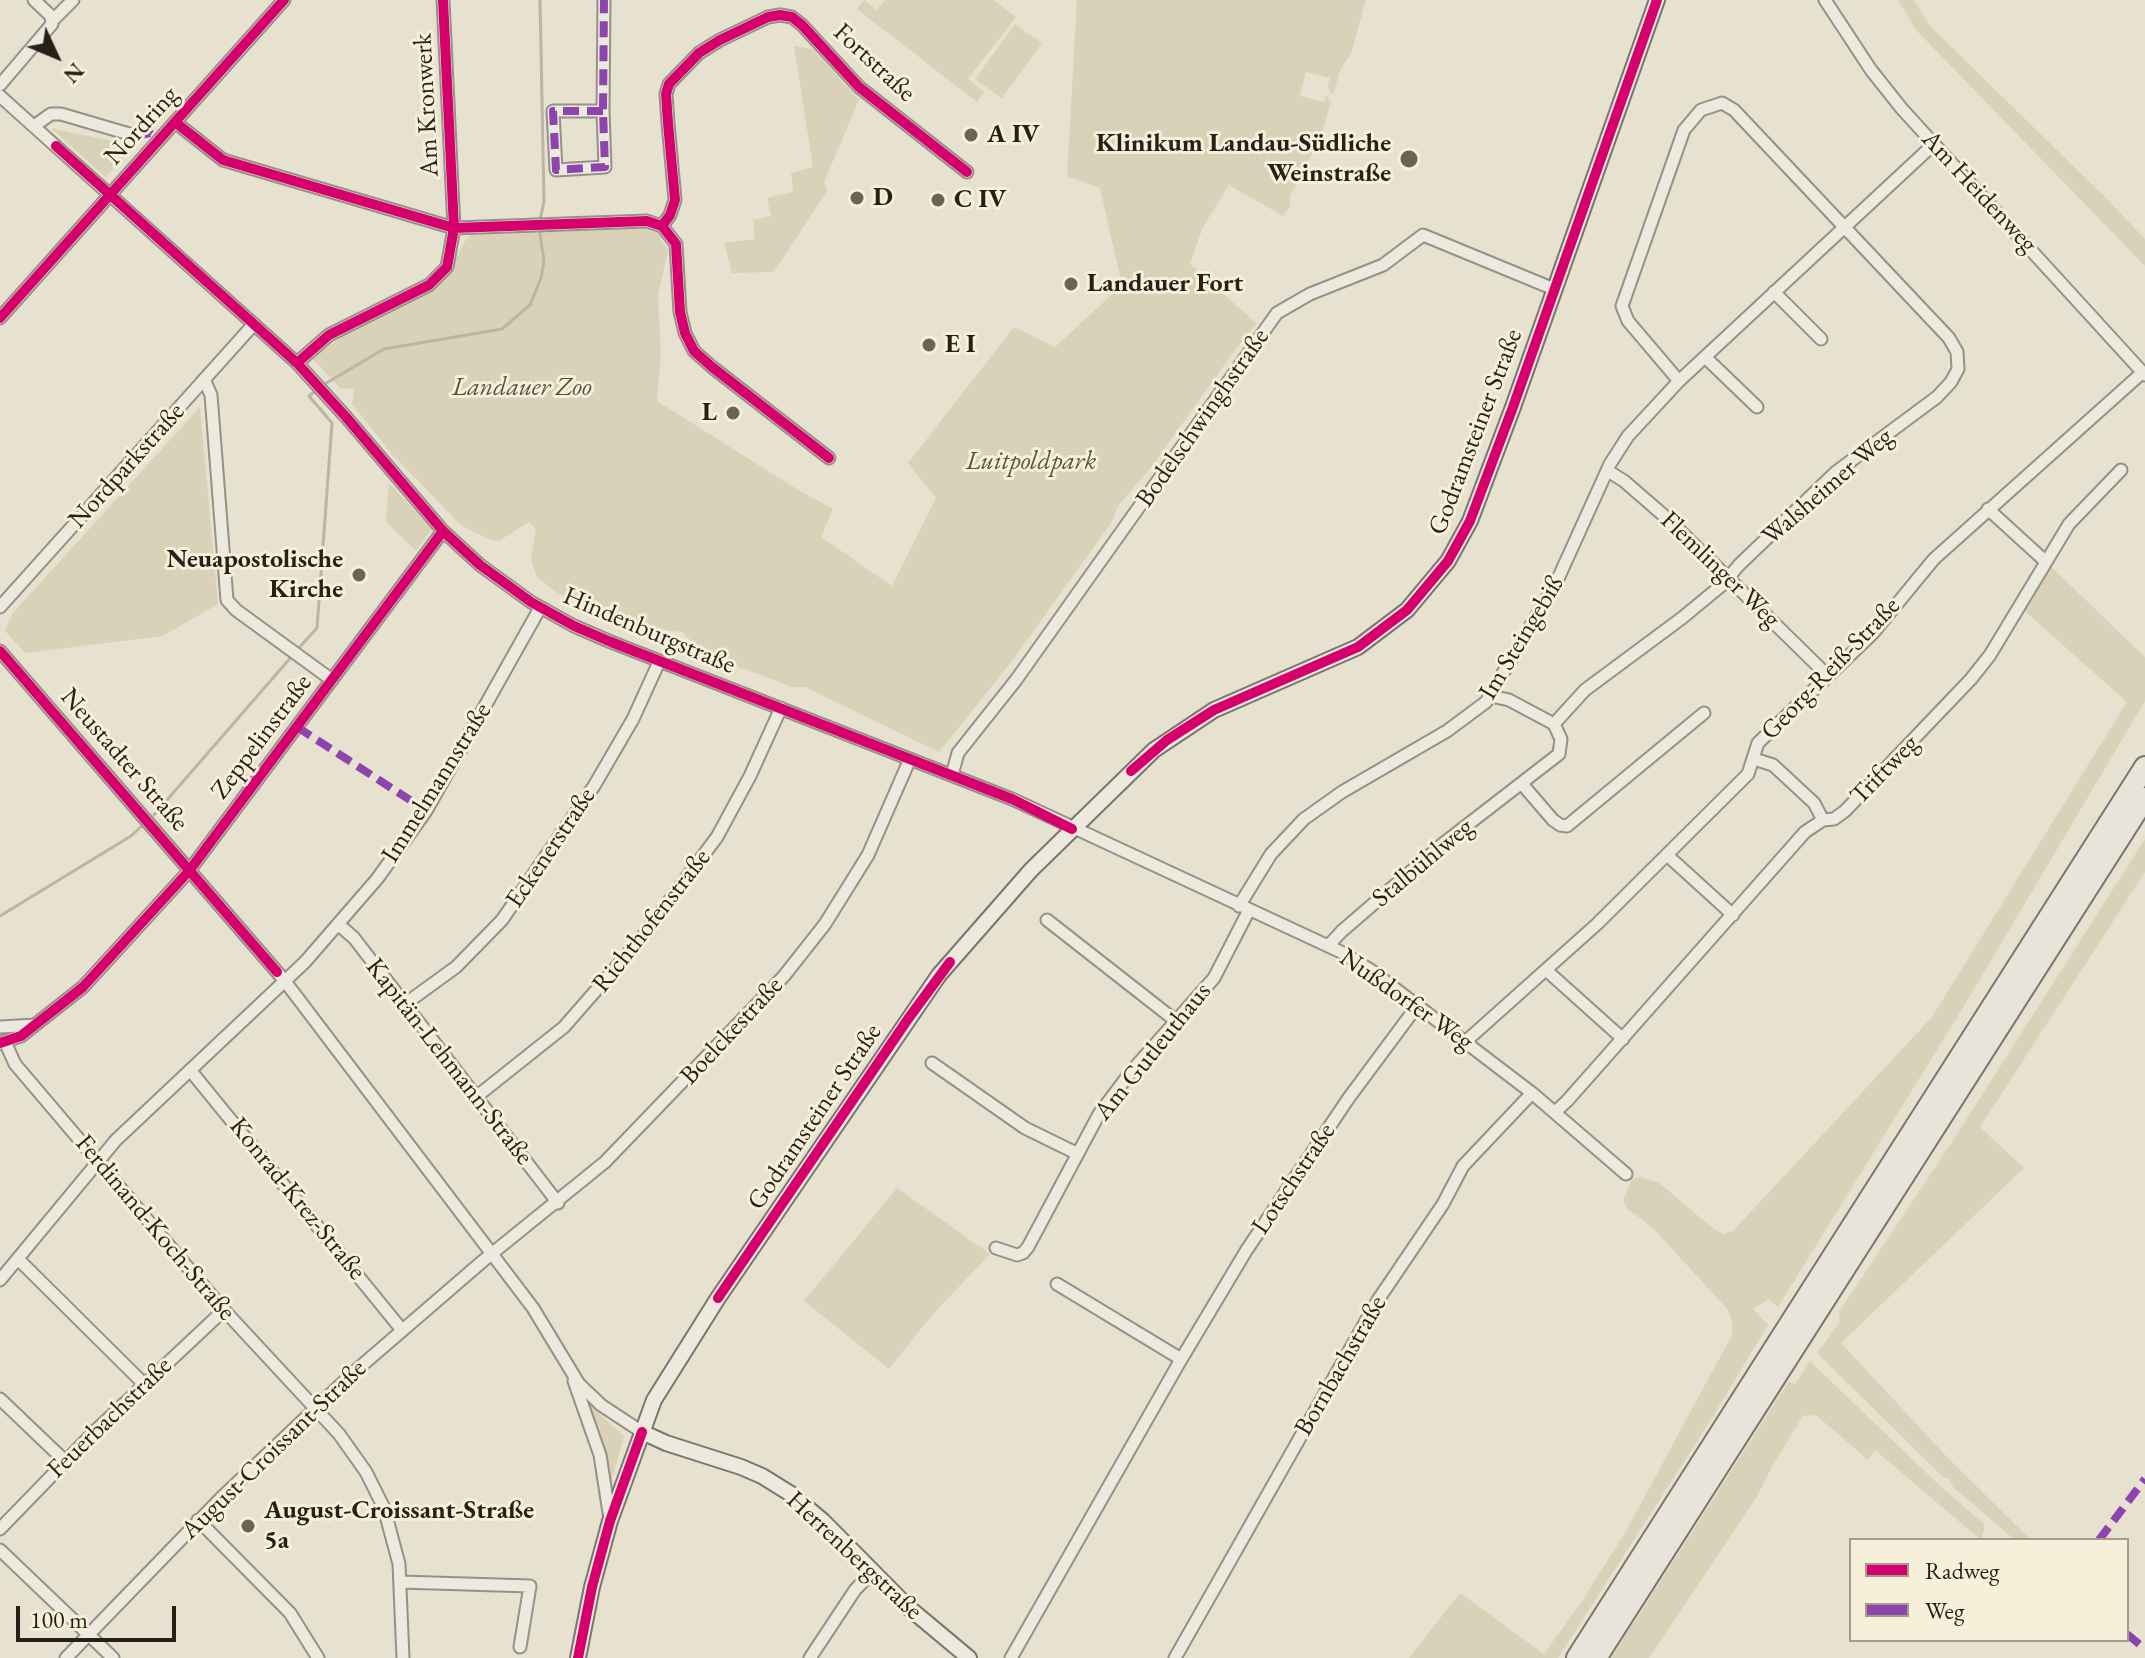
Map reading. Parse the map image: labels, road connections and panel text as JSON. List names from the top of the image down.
{
  "streets": {
    "street": [
      "Fortstraße",
      "Am Kronwerk",
      "Nordring",
      "Am Heidenweg",
      "Bodelschwinghstraße",
      "Godramsteiner Straße",
      "Nordparkstraße",
      "Walsheimer Weg",
      "Flemlinger Weg",
      "Hindenburgstraße",
      "Im Steingebiß",
      "Georg-Reiß-Straße",
      "Zeppelinstraße",
      "Neustadter Straße",
      "Triftweg",
      "Immelmannstraße",
      "Eckenerstraße",
      "Stalbühlweg",
      "Richthofenstraße",
      "Nußdorfer Weg",
      "Boelckestraße",
      "Am Gutleuthaus",
      "Kapitän-Lehmann-Straße",
      "Lotschstraße",
      "Konrad-Krez-Straße",
      "Ferdinand-Koch-Straße",
      "Bornbachstraße",
      "Feuerbachstraße",
      "August-Croissant-Straße",
      "Herrenbergstraße"
    ]
  },
  "crossings": [
    ["Am Kronwerk", "Hindenburgstraße"],
    ["Nordring", "Hindenburgstraße"],
    ["Am Heidenweg", "Im Steingebiß"],
    ["Am Heidenweg", "Georg-Reiß-Straße"],
    ["Bodelschwinghstraße", "Godramsteiner Straße"],
    ["Bodelschwinghstraße", "Hindenburgstraße"],
    ["Godramsteiner Straße", "Hindenburgstraße"],
    ["Godramsteiner Straße", "Neustadter Straße"],
    ["Godramsteiner Straße", "Nußdorfer Weg"],
    ["Godramsteiner Straße", "Herrenbergstraße"],
    ["Nordparkstraße", "Hindenburgstraße"],
    ["Walsheimer Weg", "Flemlinger Weg"],
    ["Walsheimer Weg", "Im Steingebiß"],
    ["Walsheimer Weg", "Stalbühlweg"],
    ["Flemlinger Weg", "Im Steingebiß"],
    ["Flemlinger Weg", "Georg-Reiß-Straße"],
    ["Hindenburgstraße", "Zeppelinstraße"],
    ["Hindenburgstraße", "Immelmannstraße"],
    ["Hindenburgstraße", "Eckenerstraße"],
    ["Hindenburgstraße", "Richthofenstraße"],
    ["Hindenburgstraße", "Nußdorfer Weg"],
    ["Hindenburgstraße", "Boelckestraße"],
    ["Im Steingebiß", "Nußdorfer Weg"],
    ["Im Steingebiß", "Am Gutleuthaus"],
    ["Georg-Reiß-Straße", "Nußdorfer Weg"],
    ["Zeppelinstraße", "Neustadter Straße"],
    ["Zeppelinstraße", "Ferdinand-Koch-Straße"],
    ["Neustadter Straße", "Immelmannstraße"],
    ["Neustadter Straße", "Boelckestraße"],
    ["Neustadter Straße", "August-Croissant-Straße"],
    ["Neustadter Straße", "Herrenbergstraße"],
    ["Triftweg", "Nußdorfer Weg"],
    ["Immelmannstraße", "Kapitän-Lehmann-Straße"],
    ["Immelmannstraße", "Konrad-Krez-Straße"],
    ["Immelmannstraße", "Ferdinand-Koch-Straße"],
    ["Eckenerstraße", "Kapitän-Lehmann-Straße"],
    ["Stalbühlweg", "Nußdorfer Weg"],
    ["Richthofenstraße", "Kapitän-Lehmann-Straße"],
    ["Nußdorfer Weg", "Am Gutleuthaus"],
    ["Nußdorfer Weg", "Lotschstraße"],
    ["Nußdorfer Weg", "Bornbachstraße"],
    ["Boelckestraße", "Kapitän-Lehmann-Straße"],
    ["Boelckestraße", "August-Croissant-Straße"],
    ["Konrad-Krez-Straße", "August-Croissant-Straße"],
    ["Ferdinand-Koch-Straße", "Feuerbachstraße"],
    ["Ferdinand-Koch-Straße", "August-Croissant-Straße"]
  ],
  "parks": ["Landauer Zoo", "Luitpoldpark"],
  "places": [
    "A IV",
    "Klinikum Landau-Südliche Weinstraße",
    "D",
    "C IV",
    "Landauer Fort",
    "E I",
    "L",
    "Neuapostolische Kirche",
    "August-Croissant-Straße 5a"
  ],
  "legend": ["Radweg", "Weg"],
  "scale_bar": "100 m",
  "north": "bottom right"
}
